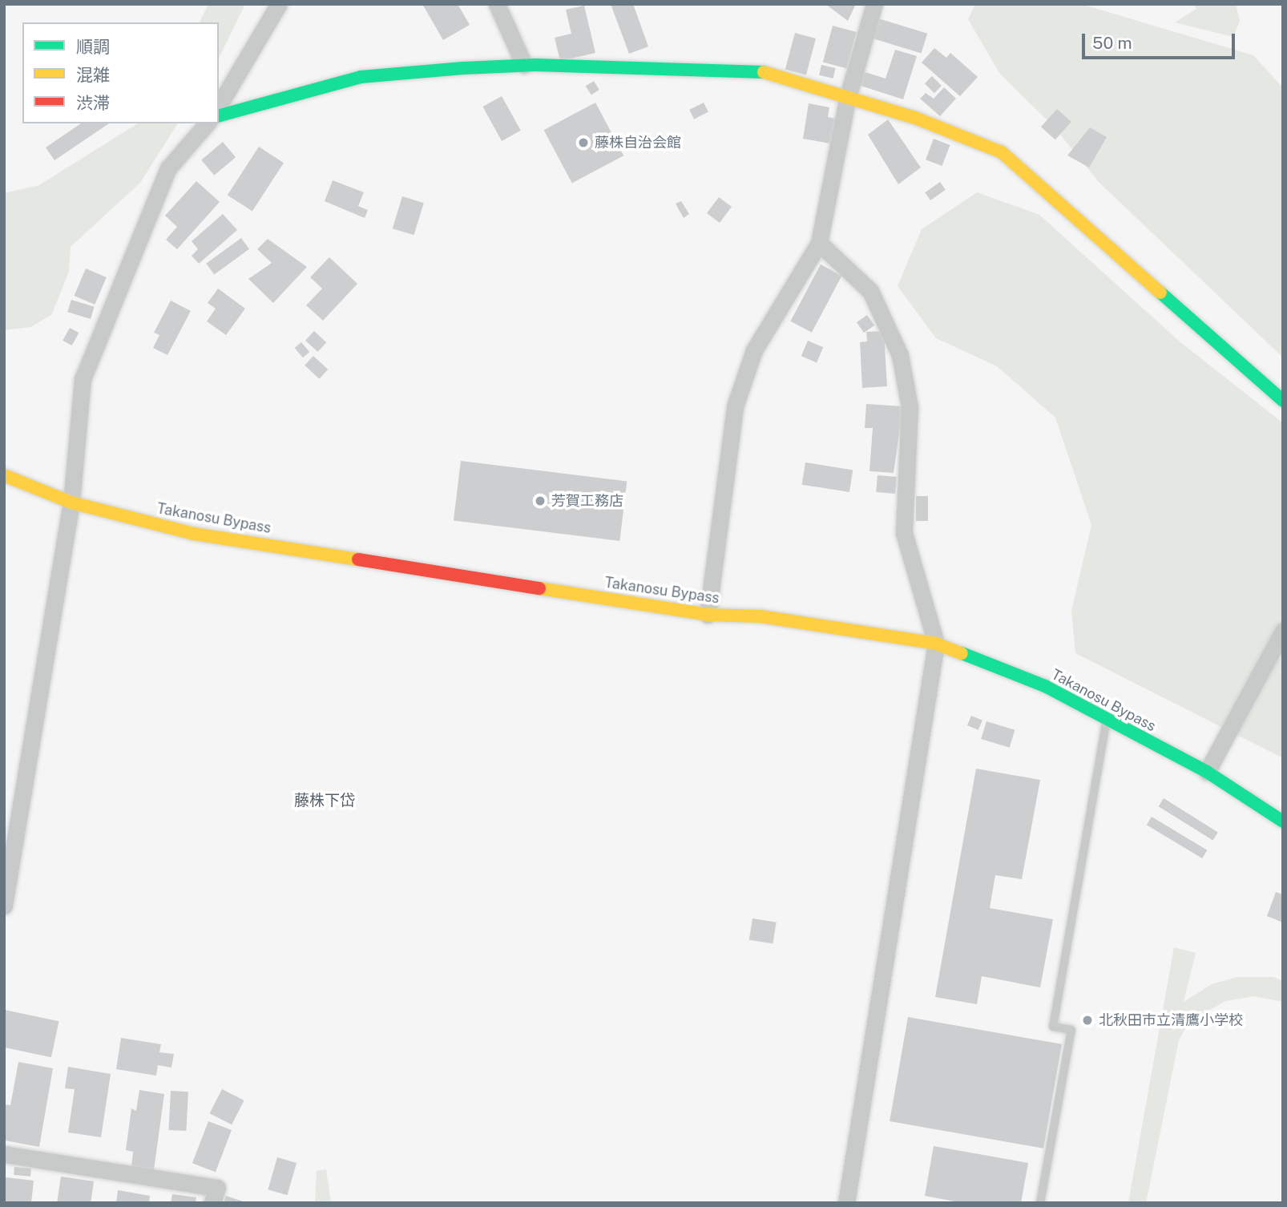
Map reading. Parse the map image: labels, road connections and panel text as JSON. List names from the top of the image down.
{
  "streets": {
    "main road": ["Takanosu Bypass"]
  },
  "districts": ["藤株下岱"],
  "places": ["藤株自治会館", "芳賀工務店", "北秋田市立清鷹小学校"],
  "legend": ["順調", "混雑", "渋滞"],
  "scale_bar": "50 m"
}
